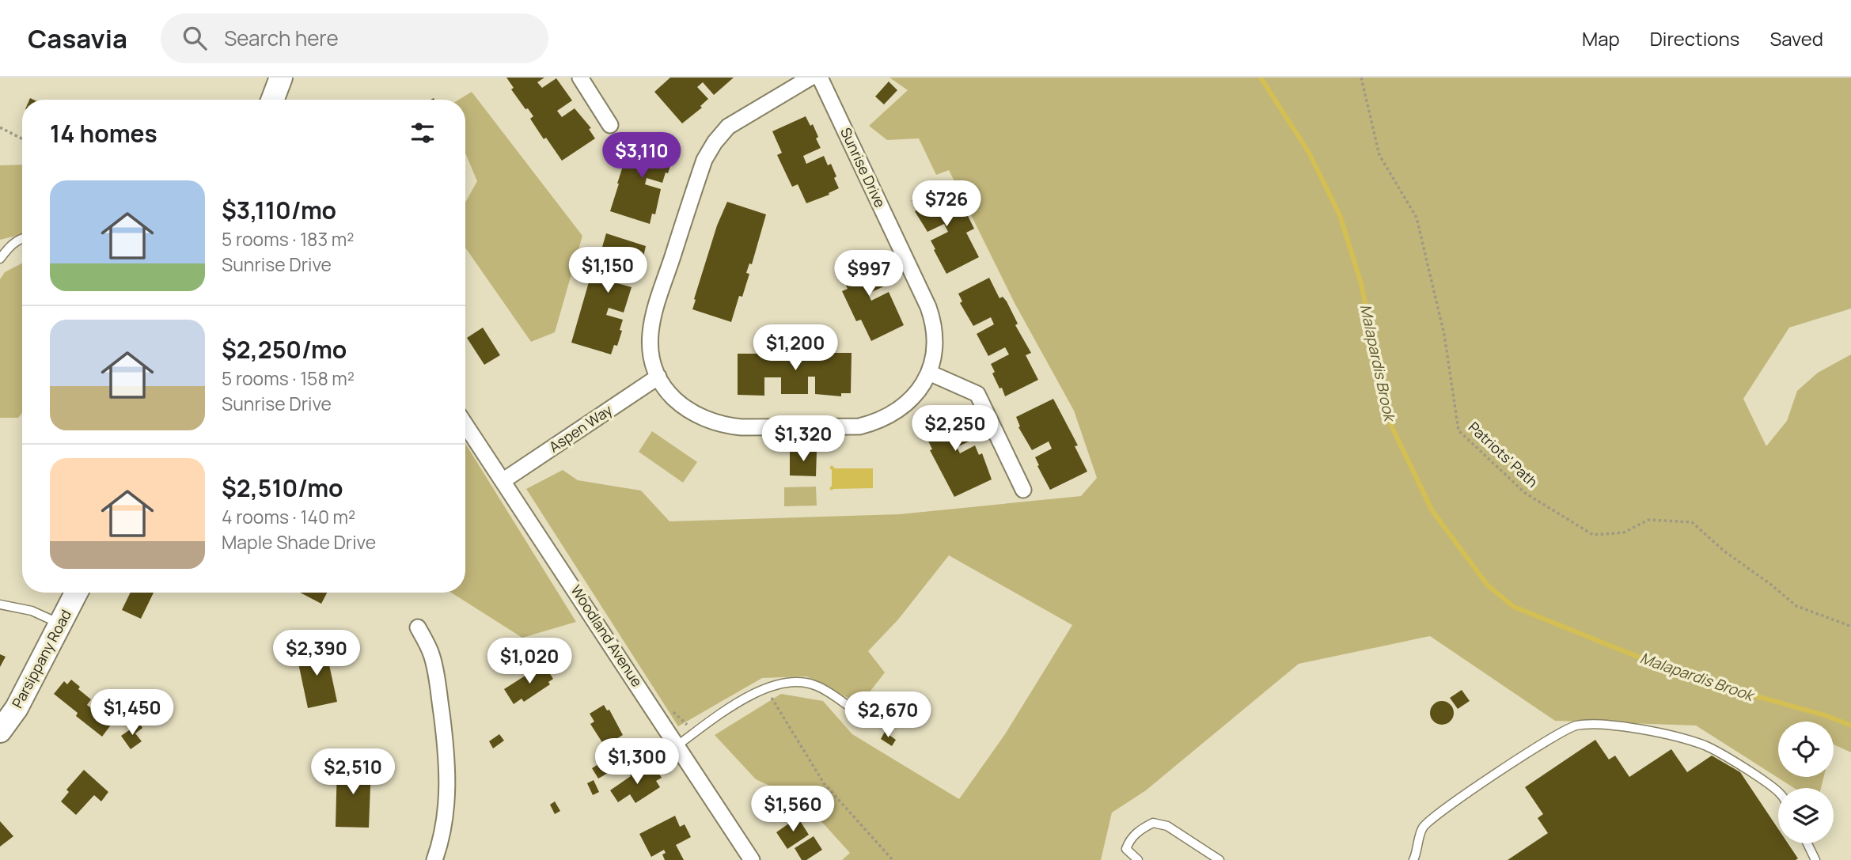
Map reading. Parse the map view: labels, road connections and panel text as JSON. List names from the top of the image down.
{
  "streets": {
    "main road": ["Parsippany Road"],
    "street": ["Sunrise Drive", "Aspen Way", "Woodland Avenue"],
    "path": ["Patriots' Path"]
  },
  "crossings": [
    ["Sunrise Drive", "Aspen Way"],
    ["Aspen Way", "Woodland Avenue"]
  ],
  "water": ["Malapardis Brook"],
  "page": {
    "header": "Casavia",
    "search": "Search here",
    "nav": ["Map", "Directions", "Saved"],
    "heading": "14 homes",
    "price": [
      "$3,110",
      "$726",
      "$1,150",
      "$997",
      "$1,200",
      "$2,250",
      "$1,320",
      "$2,390",
      "$1,020",
      "$1,450",
      "$2,670",
      "$1,300",
      "$2,510",
      "$1,560"
    ],
    "list": [
      {
        "name": "$3,110/mo",
        "note": "5 rooms · 183 m² · Sunrise Drive"
      },
      {
        "name": "$2,250/mo",
        "note": "5 rooms · 158 m² · Sunrise Drive"
      },
      {
        "name": "$2,510/mo",
        "note": "4 rooms · 140 m² · Maple Shade Drive"
      }
    ]
  }
}
